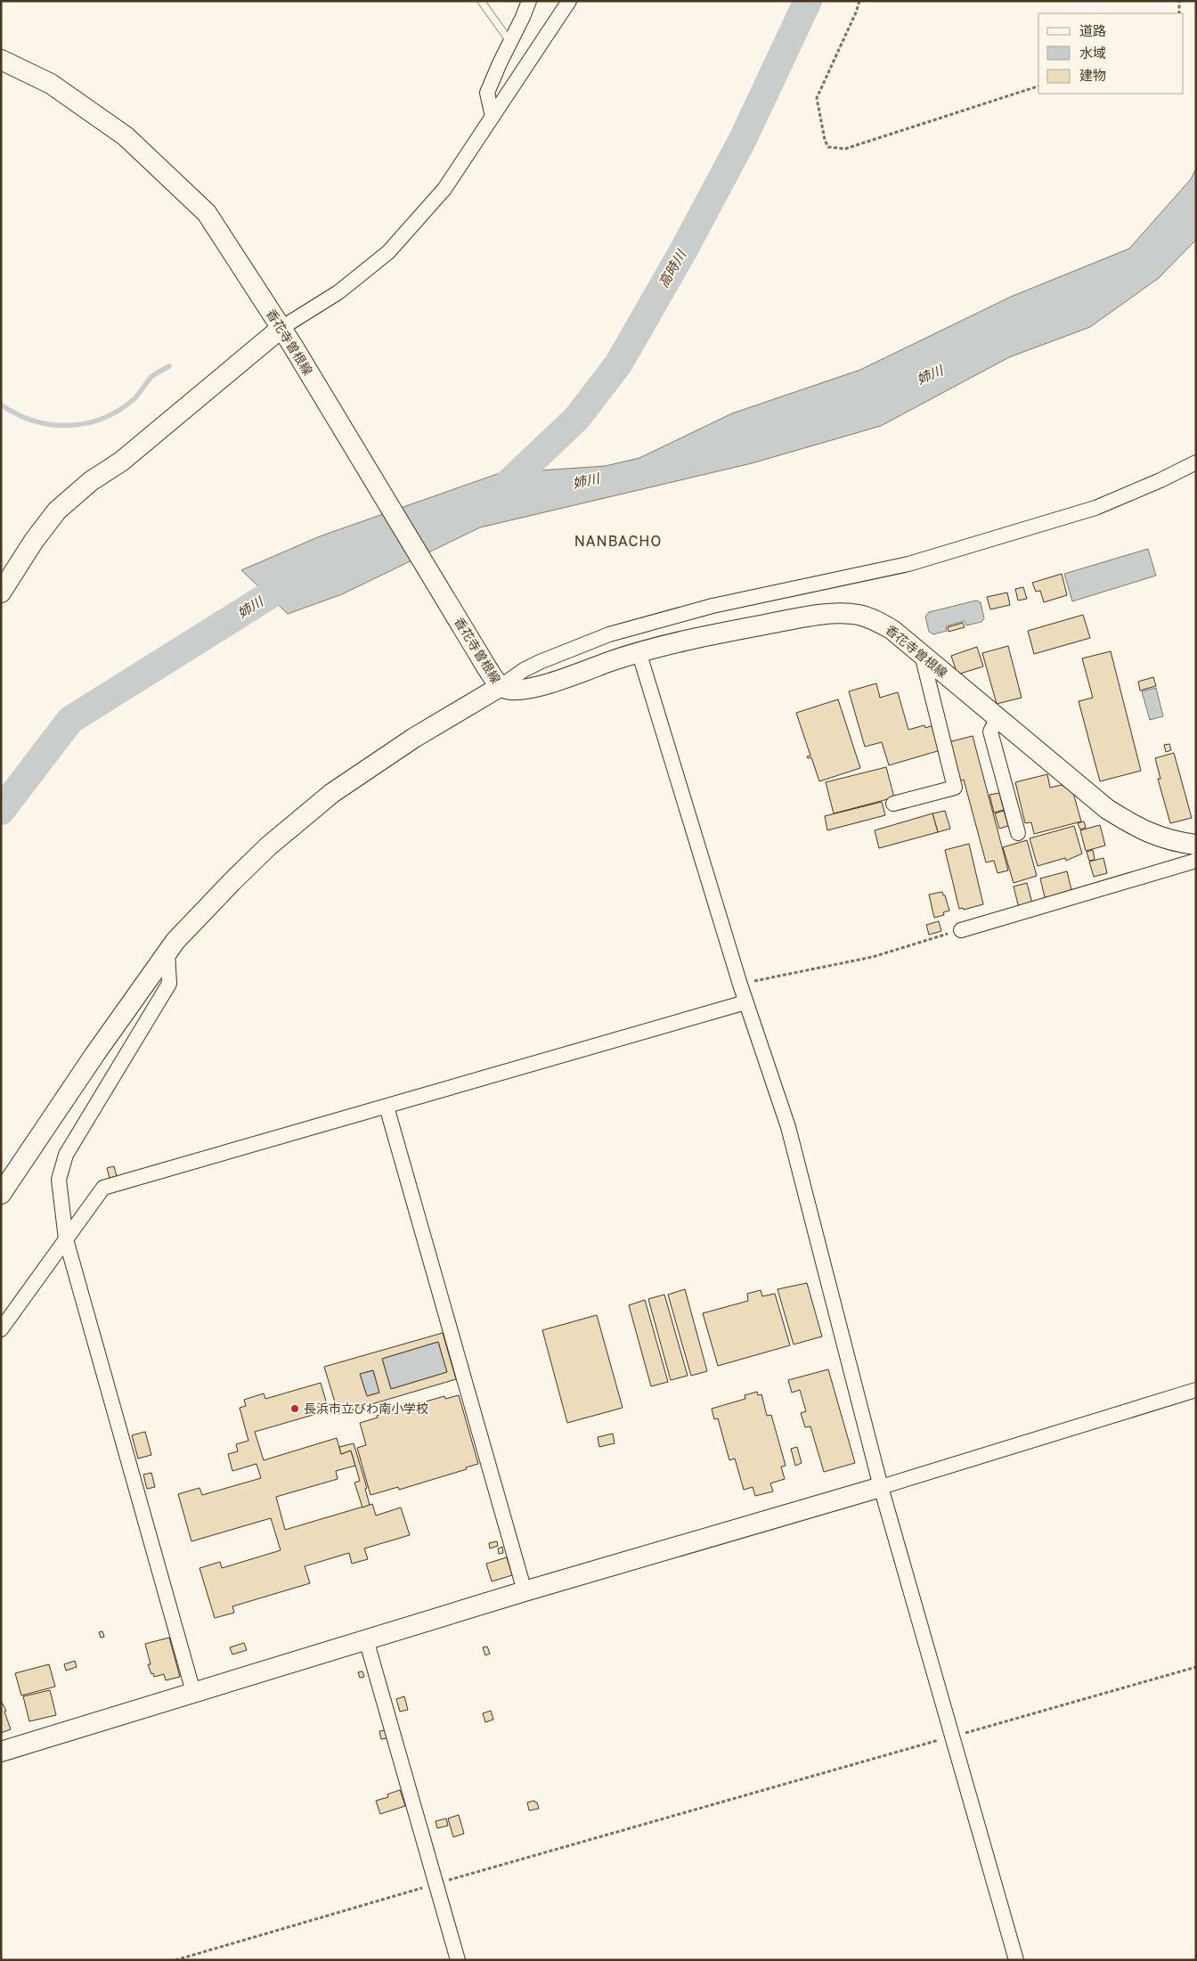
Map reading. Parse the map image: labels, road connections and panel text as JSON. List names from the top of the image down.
{
  "streets": {
    "street": ["香花寺曽根線"]
  },
  "districts": ["NANBACHO"],
  "water": ["高時川", "姉川"],
  "places": ["長浜市立びわ南小学校"],
  "legend": ["道路", "水域", "建物"]
}
